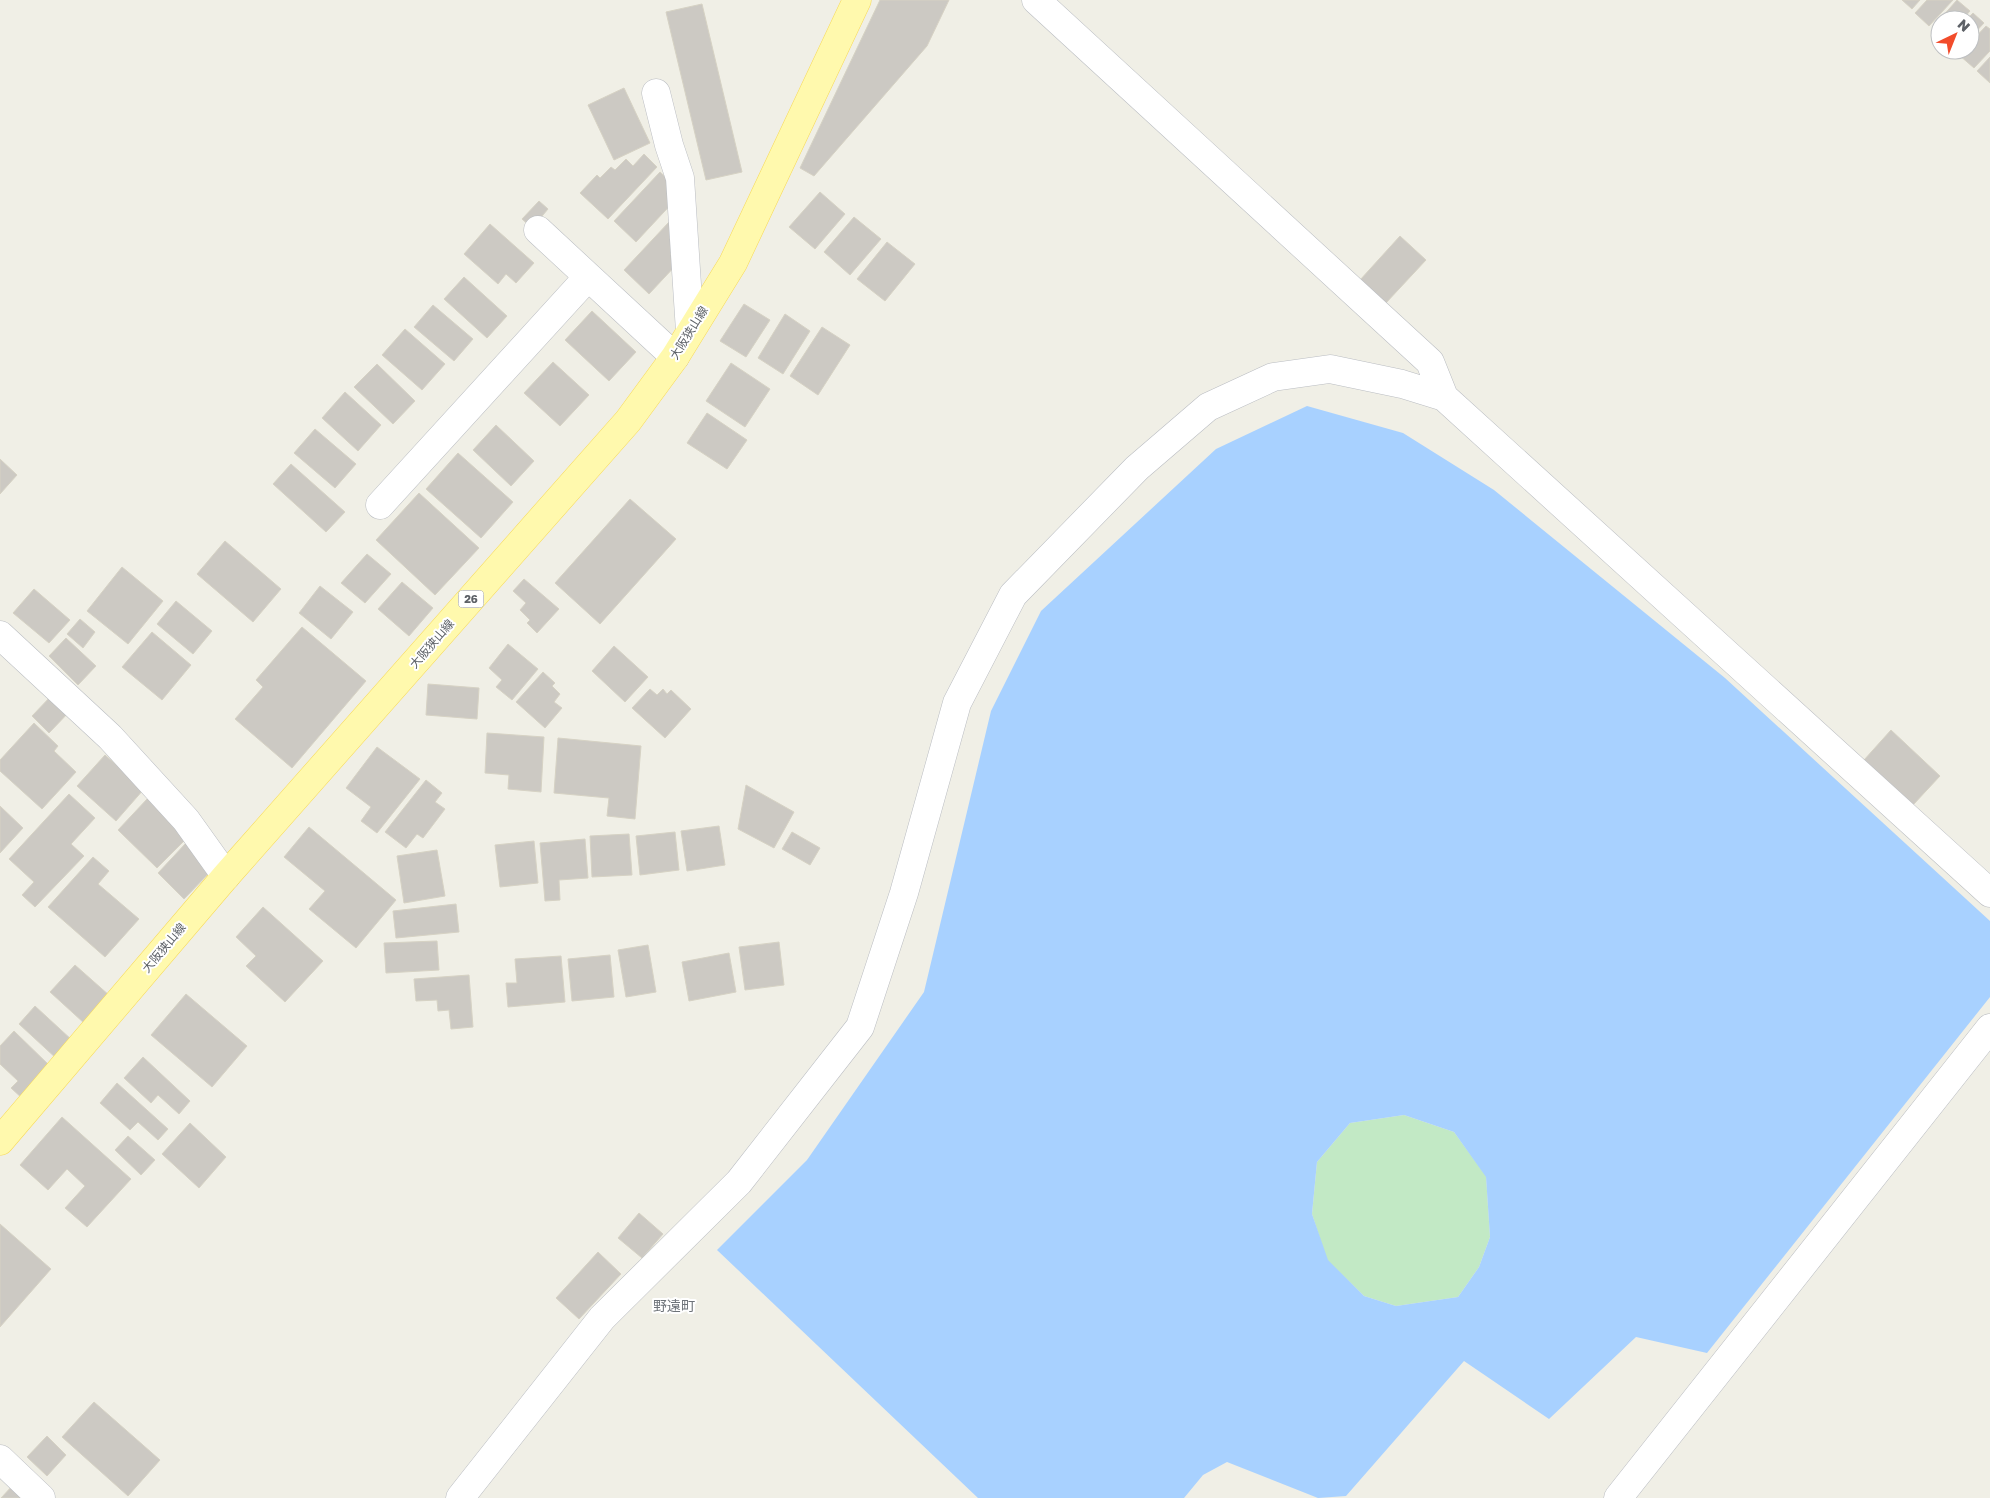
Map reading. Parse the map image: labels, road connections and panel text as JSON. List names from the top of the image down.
{
  "streets": {
    "main road": ["大阪狭山線", "26"]
  },
  "districts": ["野遠町"],
  "north": "top right"
}
